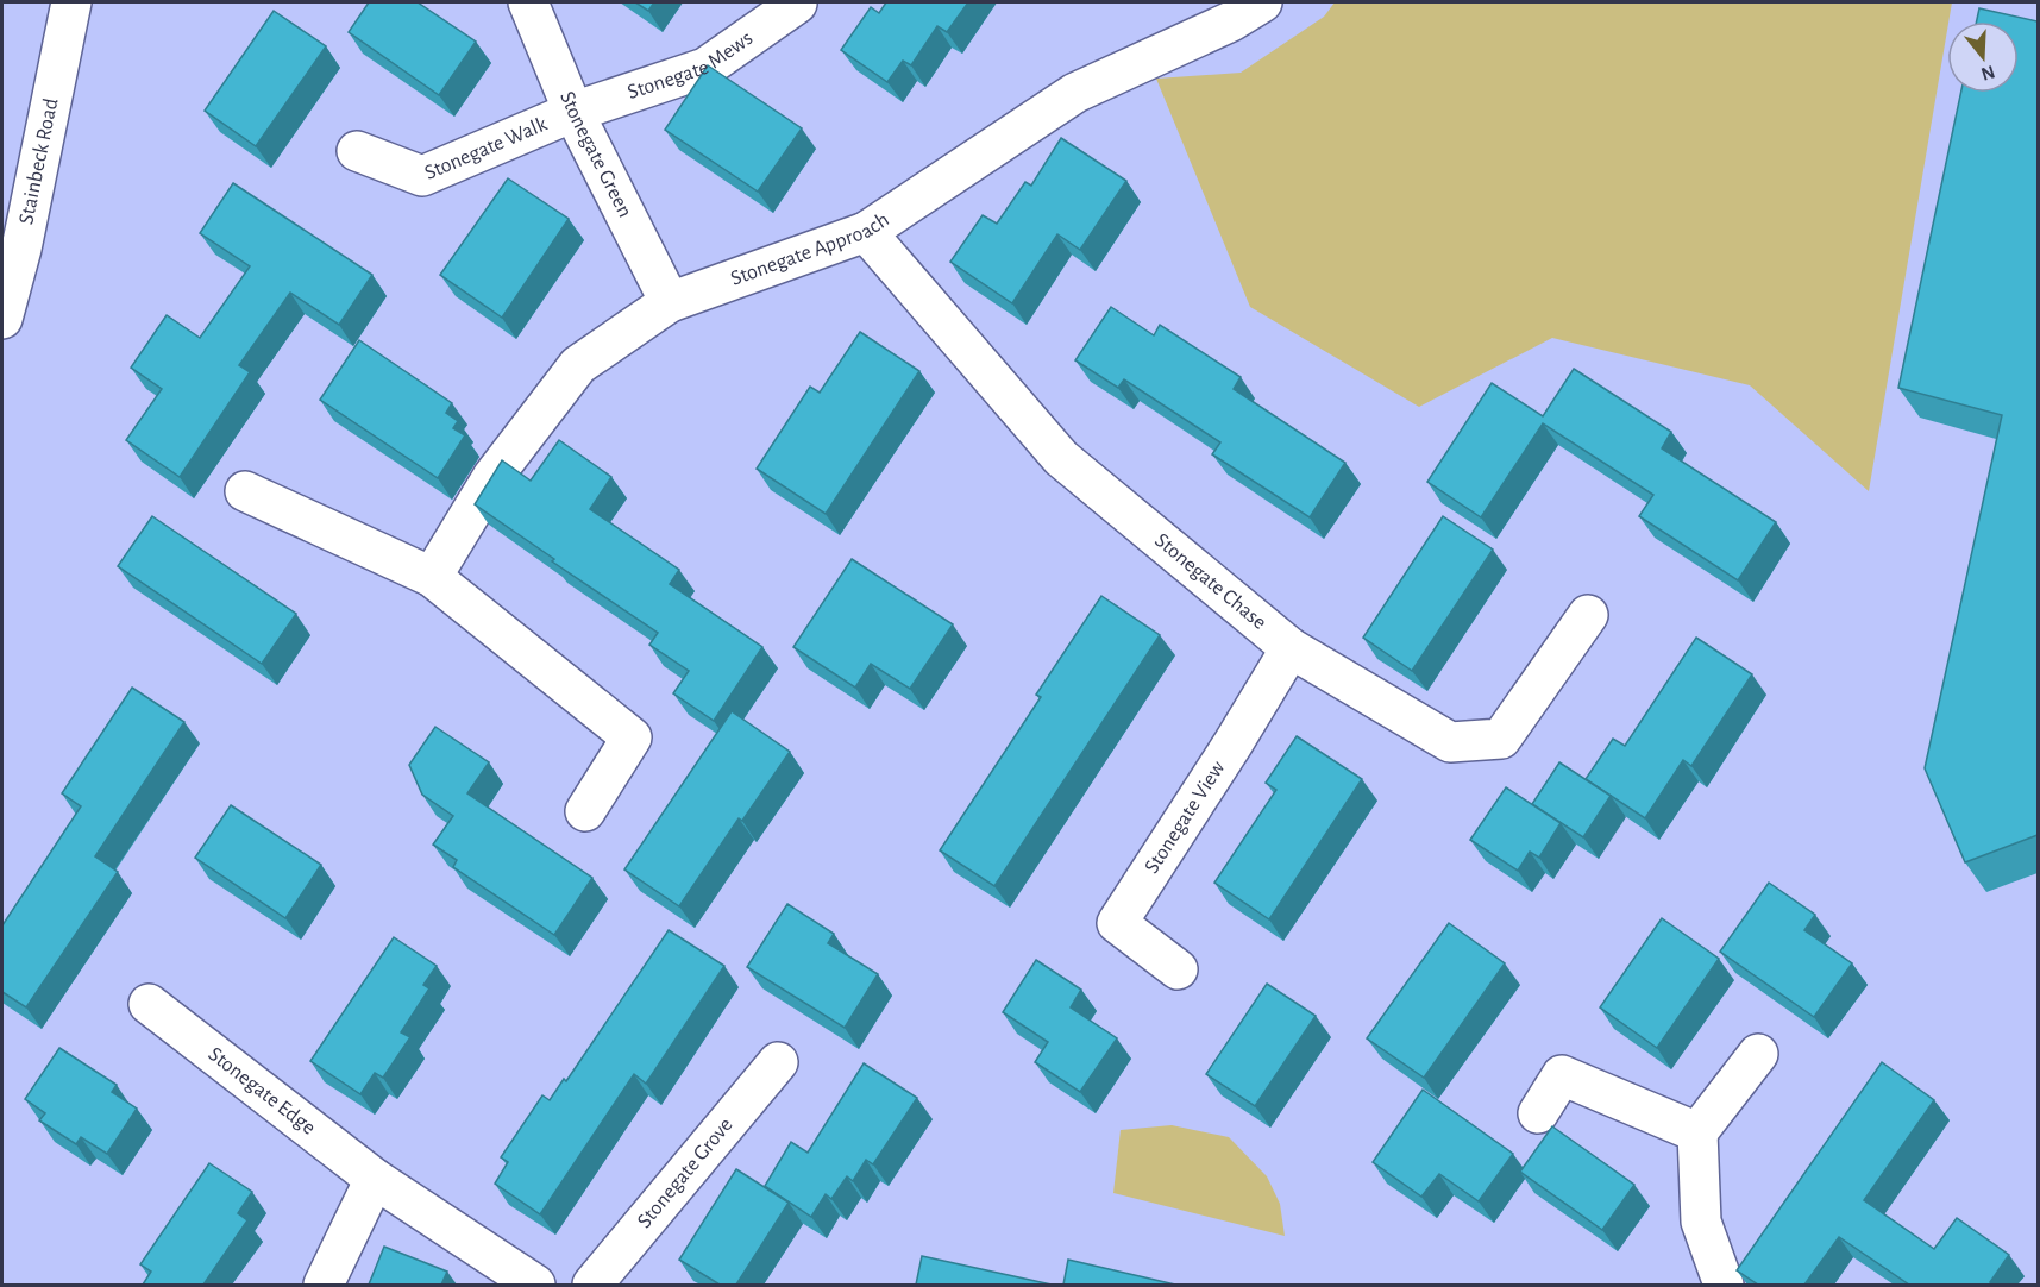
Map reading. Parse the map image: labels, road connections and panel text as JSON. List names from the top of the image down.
{
  "streets": {
    "street": [
      "Stonegate Mews",
      "Stonegate Walk",
      "Stonegate Green",
      "Stainbeck Road",
      "Stonegate Approach",
      "Stonegate Chase",
      "Stonegate View",
      "Stonegate Edge",
      "Stonegate Grove"
    ]
  },
  "crossings": [
    ["Stonegate Mews", "Stonegate Walk"],
    ["Stonegate Mews", "Stonegate Green"],
    ["Stonegate Walk", "Stonegate Green"],
    ["Stonegate Green", "Stonegate Approach"],
    ["Stonegate Approach", "Stonegate Chase"],
    ["Stonegate Chase", "Stonegate View"]
  ],
  "north": "bottom"
}
